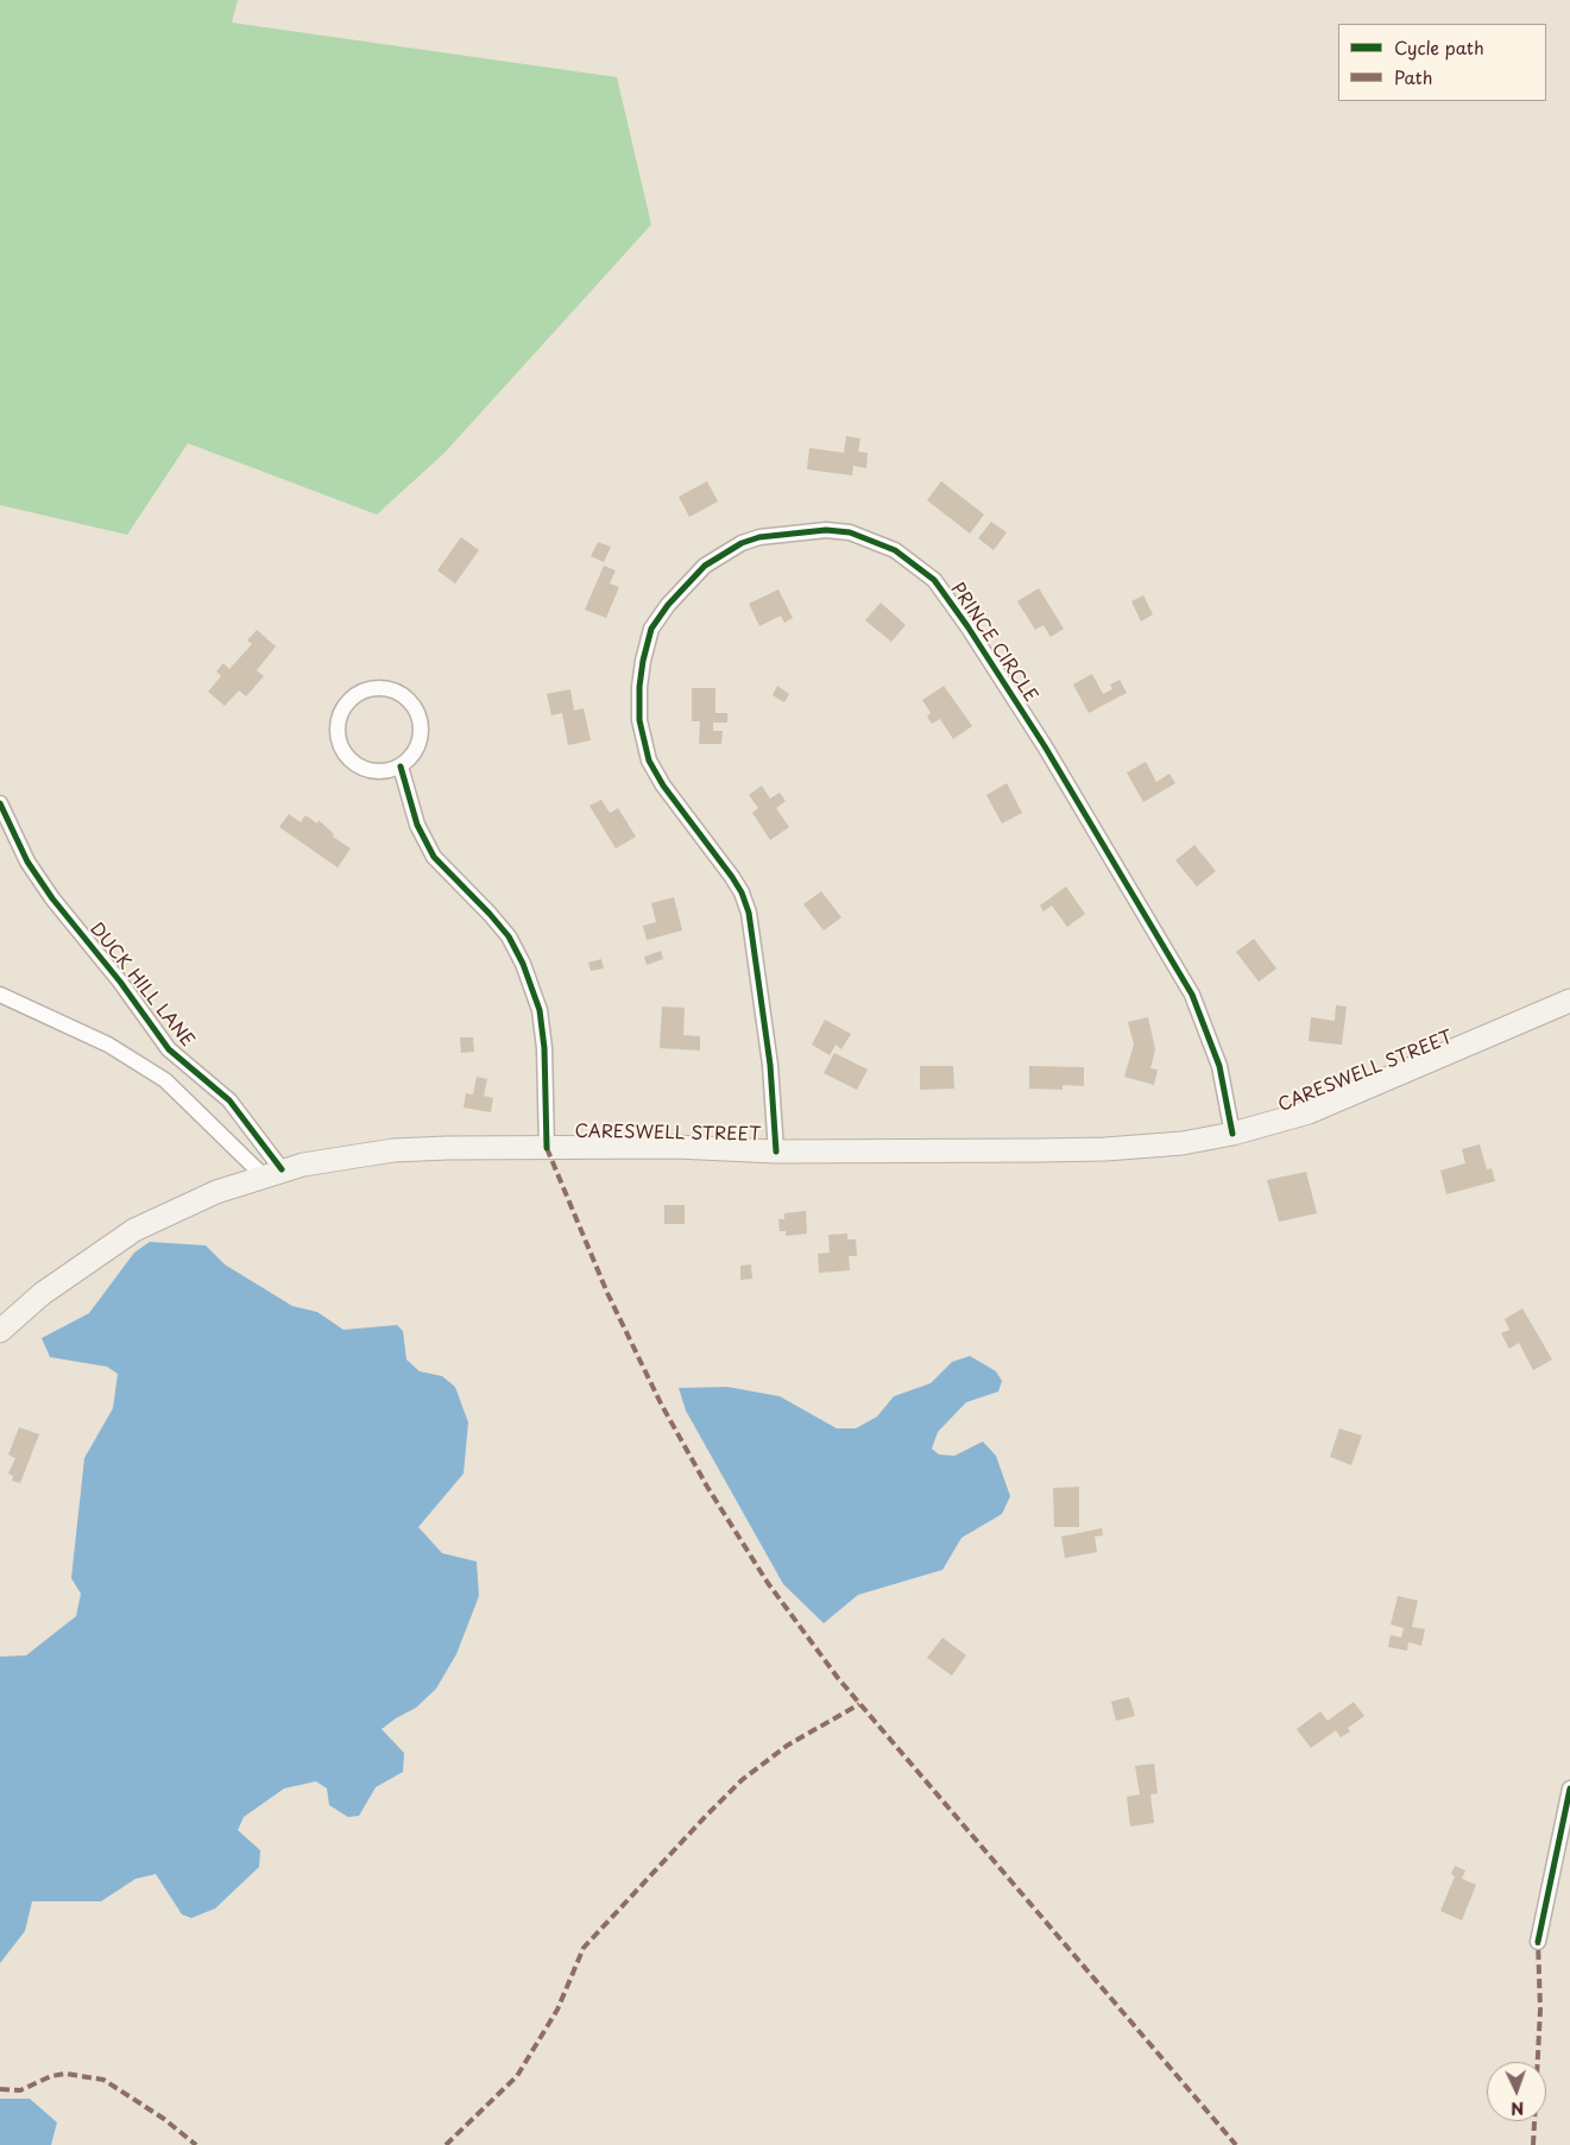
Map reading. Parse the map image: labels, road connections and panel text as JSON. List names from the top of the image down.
{
  "streets": {
    "main road": ["CARESWELL STREET"],
    "street": ["PRINCE CIRCLE", "DUCK HILL LANE"]
  },
  "crossings": [
    ["PRINCE CIRCLE", "CARESWELL STREET"],
    ["DUCK HILL LANE", "CARESWELL STREET"]
  ],
  "legend": ["Cycle path", "Path"],
  "north": "bottom"
}
